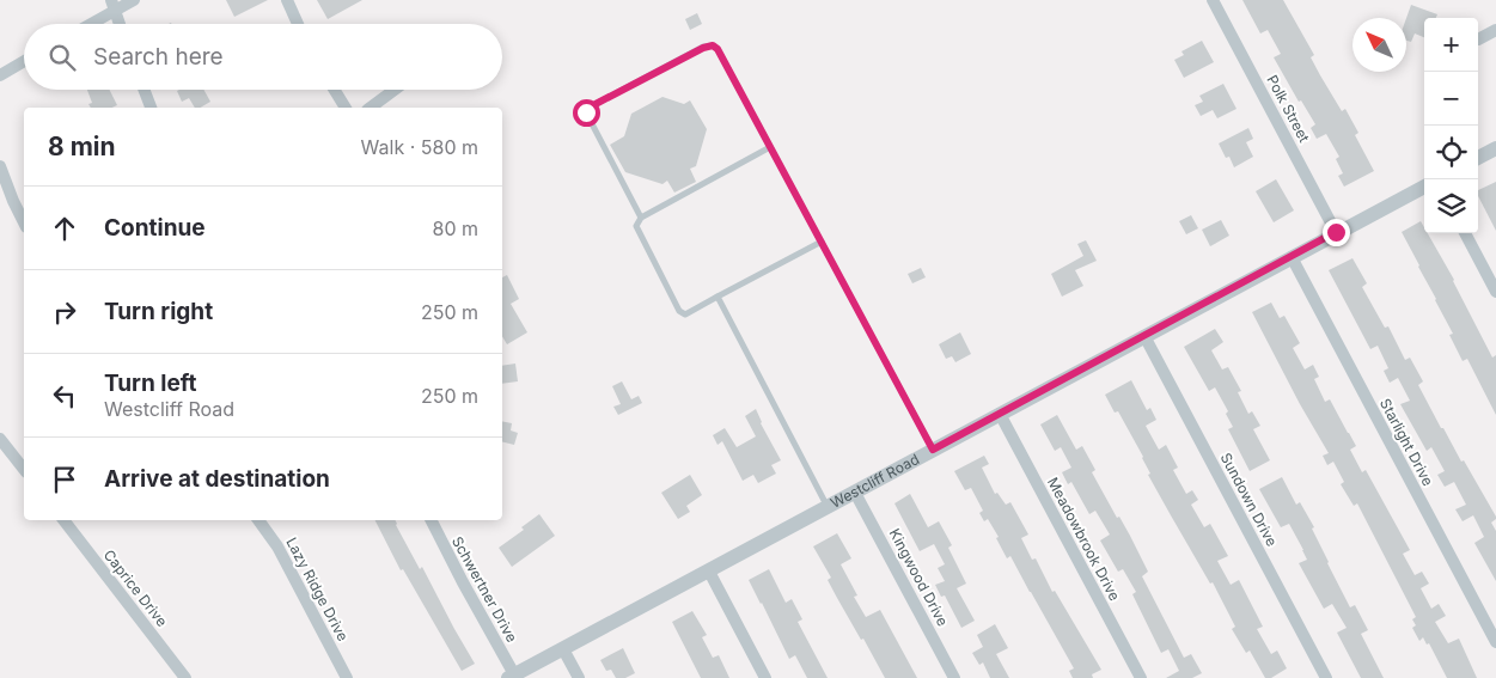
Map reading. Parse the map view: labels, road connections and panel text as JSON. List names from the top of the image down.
{
  "streets": {
    "street": [
      "Polk Street",
      "Starlight Drive",
      "Westcliff Road",
      "Sundown Drive",
      "Meadowbrook Drive",
      "Kingwood Drive",
      "Caprice Drive",
      "Lazy Ridge Drive",
      "Schwertner Drive"
    ]
  },
  "crossings": [
    ["Polk Street", "Westcliff Road"],
    ["Starlight Drive", "Westcliff Road"],
    ["Westcliff Road", "Sundown Drive"],
    ["Westcliff Road", "Meadowbrook Drive"],
    ["Westcliff Road", "Kingwood Drive"],
    ["Westcliff Road", "Schwertner Drive"]
  ],
  "north": "top left",
  "page": {
    "map_buttons": ["+", "−"],
    "search": "Search here",
    "heading": ["8 min", "Walk · 580 m"],
    "list": [
      ["Continue", "80 m"],
      ["Turn right", "250 m"],
      ["Turn left", "Westcliff Road", "250 m"],
      "Arrive at destination"
    ]
  }
}
